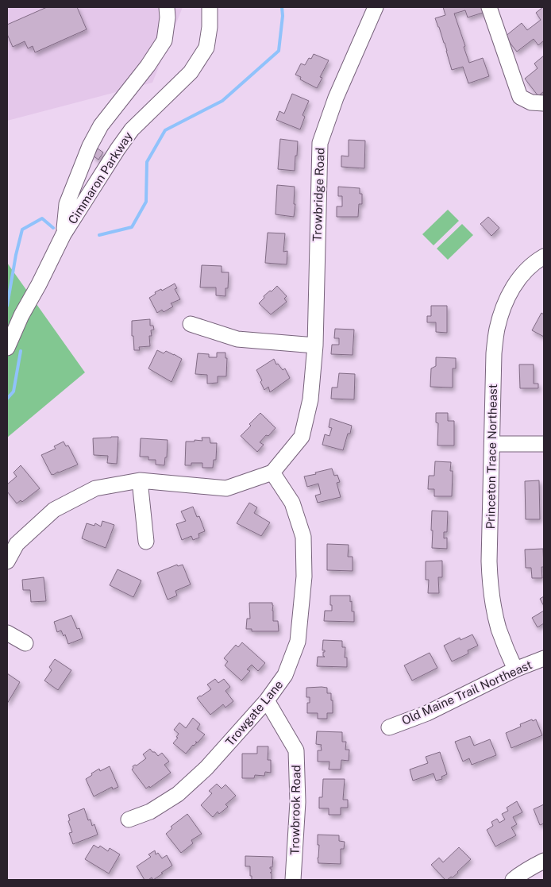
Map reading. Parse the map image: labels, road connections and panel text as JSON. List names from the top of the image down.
{
  "streets": {
    "street": [
      "Cimmaron Parkway",
      "Trowbridge Road",
      "Princeton Trace Northeast",
      "Old Maine Trail Northeast",
      "Trowgate Lane",
      "Trowbrook Road"
    ]
  },
  "crossings": [
    ["Trowbridge Road", "Trowgate Lane"],
    ["Princeton Trace Northeast", "Old Maine Trail Northeast"],
    ["Trowgate Lane", "Trowbrook Road"]
  ]
}
